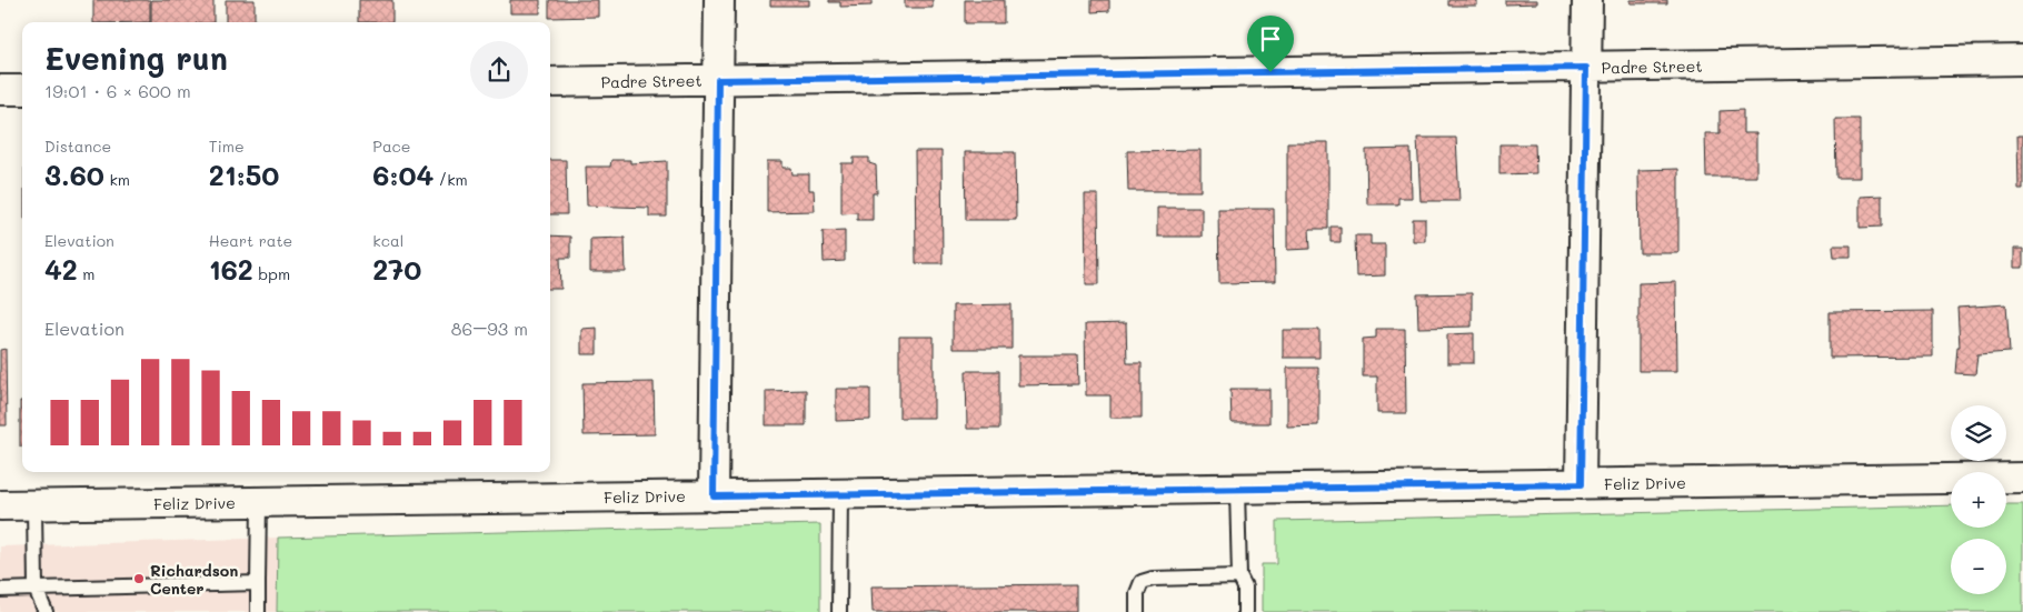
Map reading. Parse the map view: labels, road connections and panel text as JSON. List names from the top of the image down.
{
  "streets": {
    "street": ["Padre Street", "Feliz Drive"]
  },
  "places": ["Richardson Center"],
  "page": {
    "heading": ["Evening run", "19:01 · 6 × 600 m"],
    "stats": [
      ["Distance", "3.60 km"],
      ["Time", "21:50"],
      ["Pace", "6:04 /km"],
      ["Elevation", "42 m"],
      ["Heart rate", "162 bpm"],
      ["kcal", "270"]
    ],
    "chart": ["Elevation", "86–93 m"],
    "map_buttons": ["+", "−"]
  }
}
